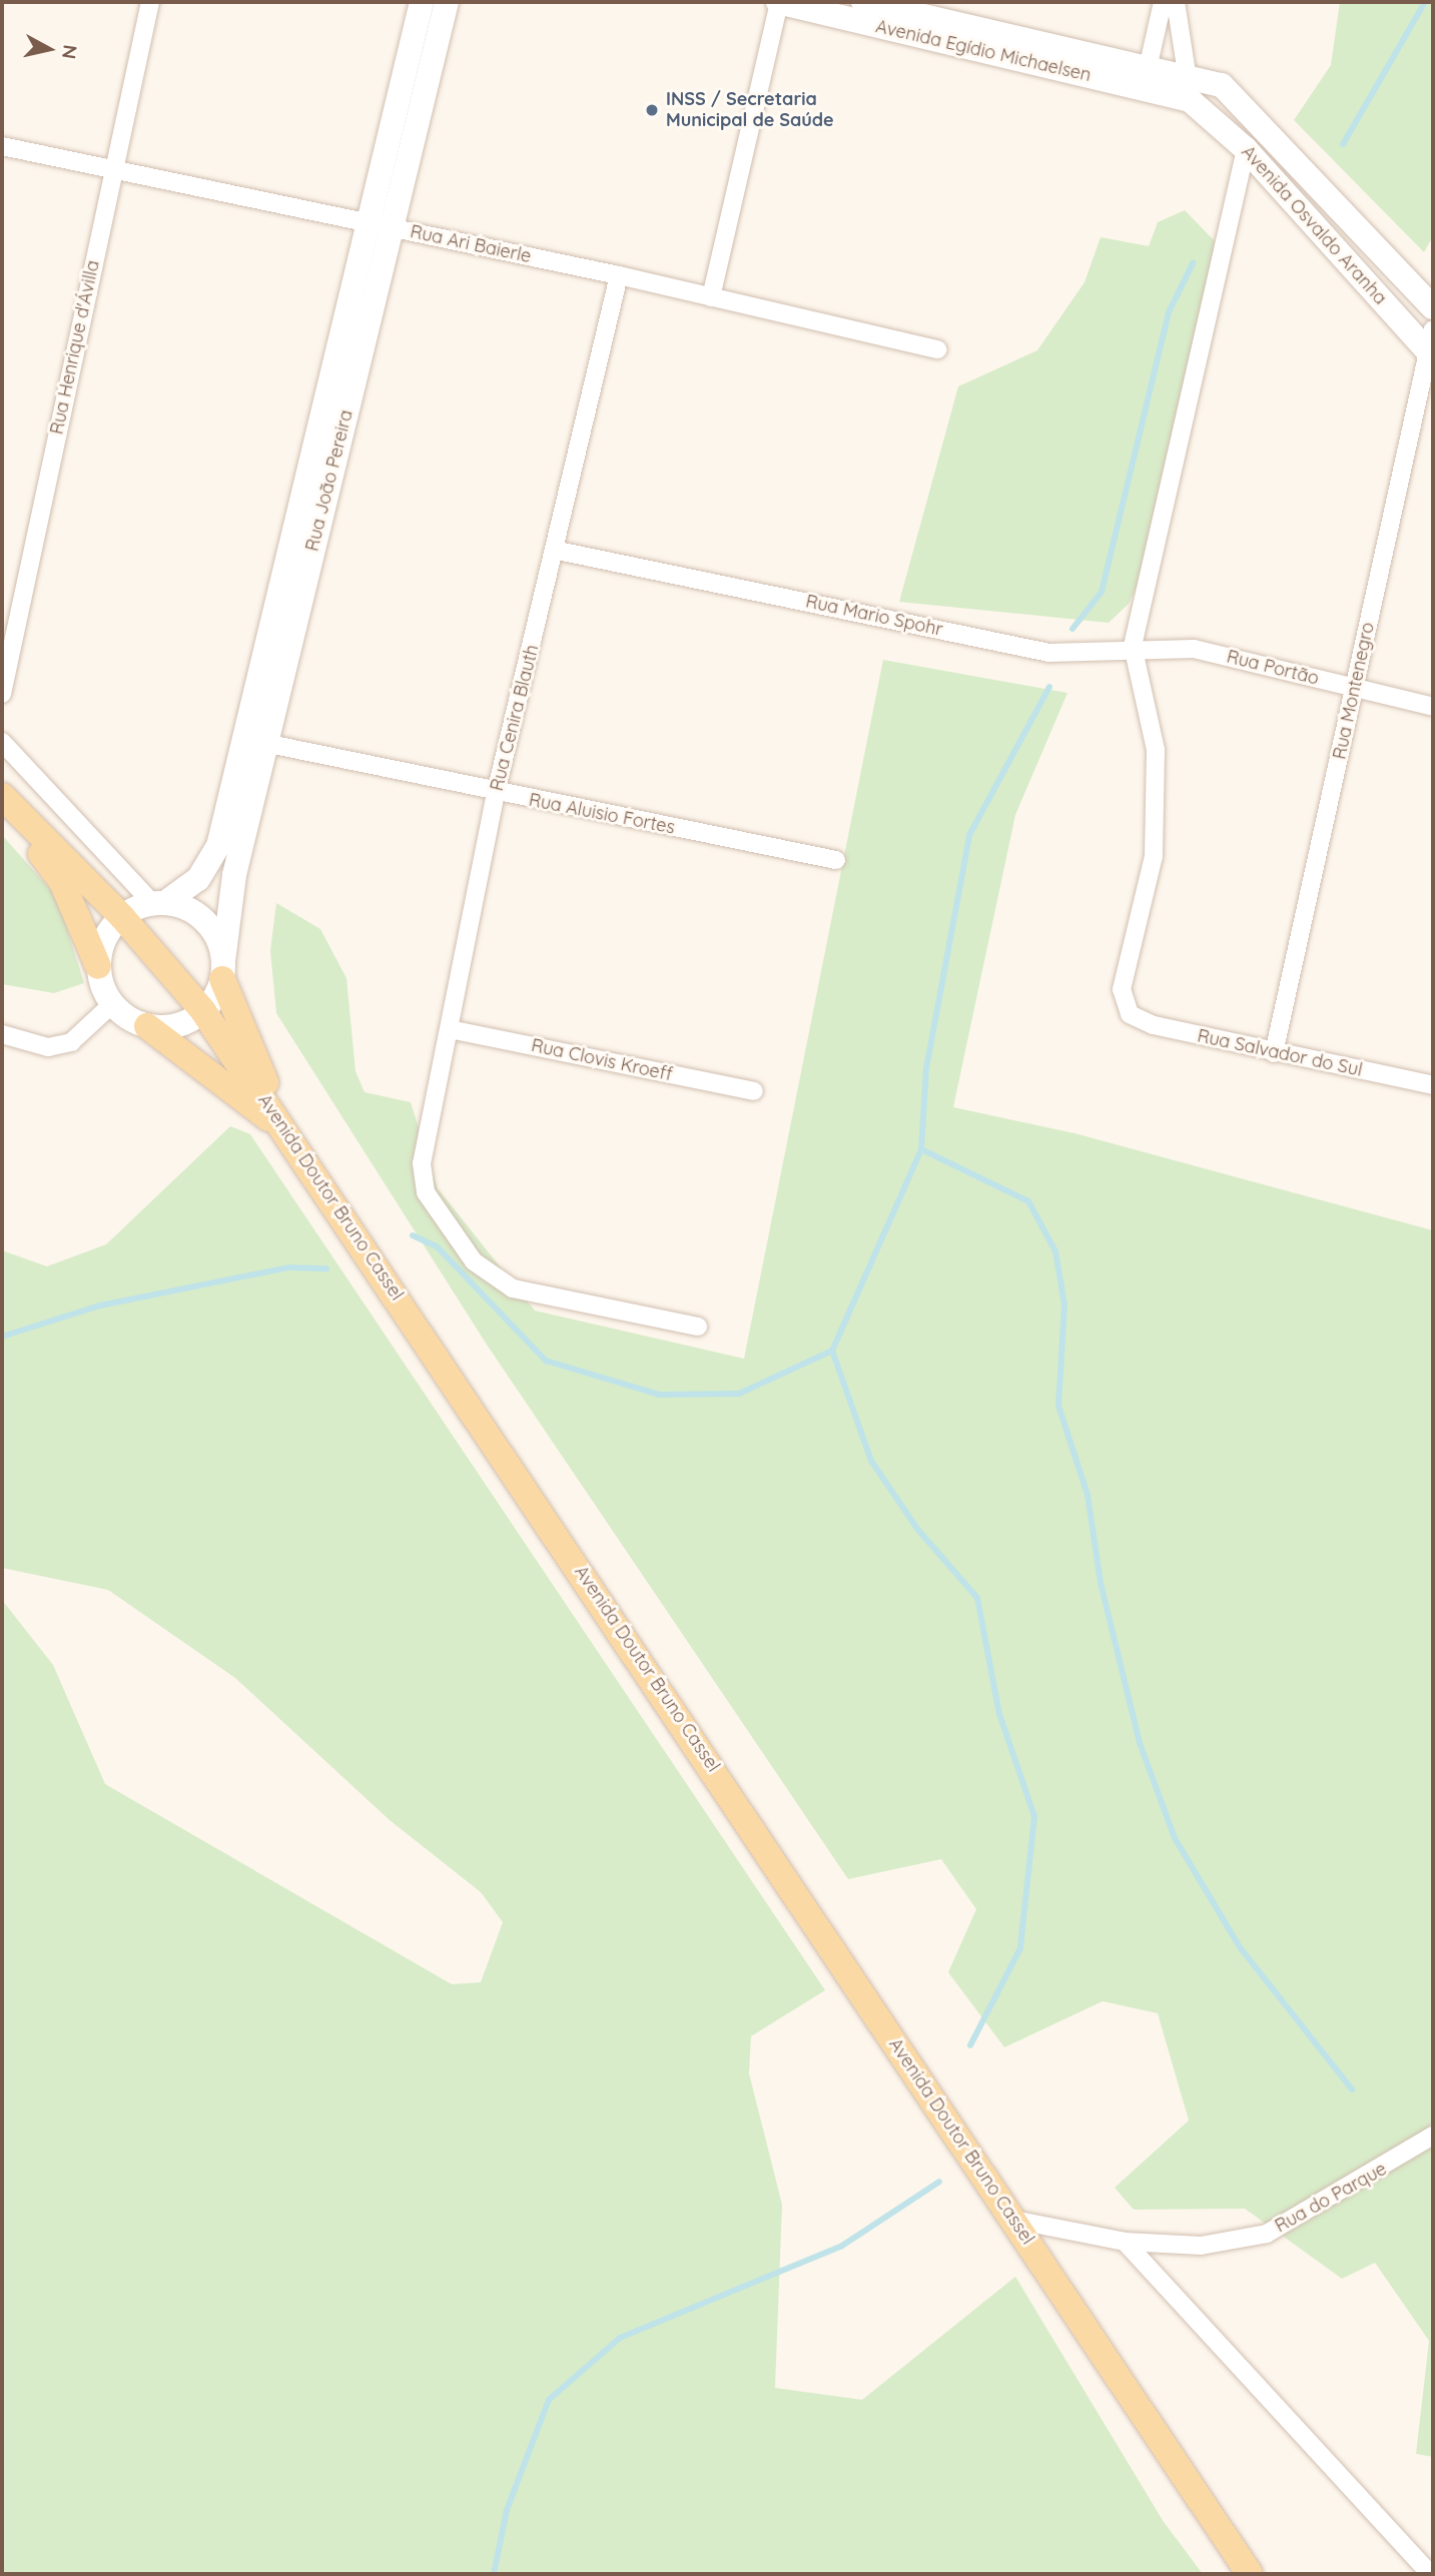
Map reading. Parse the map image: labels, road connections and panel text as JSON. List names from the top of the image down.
{
  "streets": {
    "main road": ["Avenida Doutor Bruno Cassel"],
    "street": [
      "Avenida Egídio Michaelsen",
      "Avenida Osvaldo Aranha",
      "Rua Ari Baierle",
      "Rua Henrique d'Ávilla",
      "Rua João Pereira",
      "Rua Mario Spohr",
      "Rua Portão",
      "Rua Montenegro",
      "Rua Cenira Blauth",
      "Rua Aluisio Fortes",
      "Rua Salvador do Sul",
      "Rua Clovis Kroeff",
      "Rua do Parque"
    ]
  },
  "crossings": [
    ["Avenida Egídio Michaelsen", "Avenida Osvaldo Aranha"],
    ["Avenida Osvaldo Aranha", "Rua Montenegro"],
    ["Rua Ari Baierle", "Rua Henrique d'Ávilla"],
    ["Rua Ari Baierle", "Rua João Pereira"],
    ["Rua Ari Baierle", "Rua Cenira Blauth"],
    ["Rua João Pereira", "Rua Aluisio Fortes"],
    ["Rua João Pereira", "Avenida Doutor Bruno Cassel"],
    ["Rua Mario Spohr", "Rua Portão"],
    ["Rua Mario Spohr", "Rua Cenira Blauth"],
    ["Rua Mario Spohr", "Rua Salvador do Sul"],
    ["Rua Portão", "Rua Montenegro"],
    ["Rua Montenegro", "Rua Salvador do Sul"],
    ["Rua Cenira Blauth", "Rua Aluisio Fortes"],
    ["Rua Cenira Blauth", "Rua Clovis Kroeff"],
    ["Avenida Doutor Bruno Cassel", "Rua do Parque"]
  ],
  "places": ["INSS / Secretaria Municipal de Saúde"],
  "north": "right"
}
